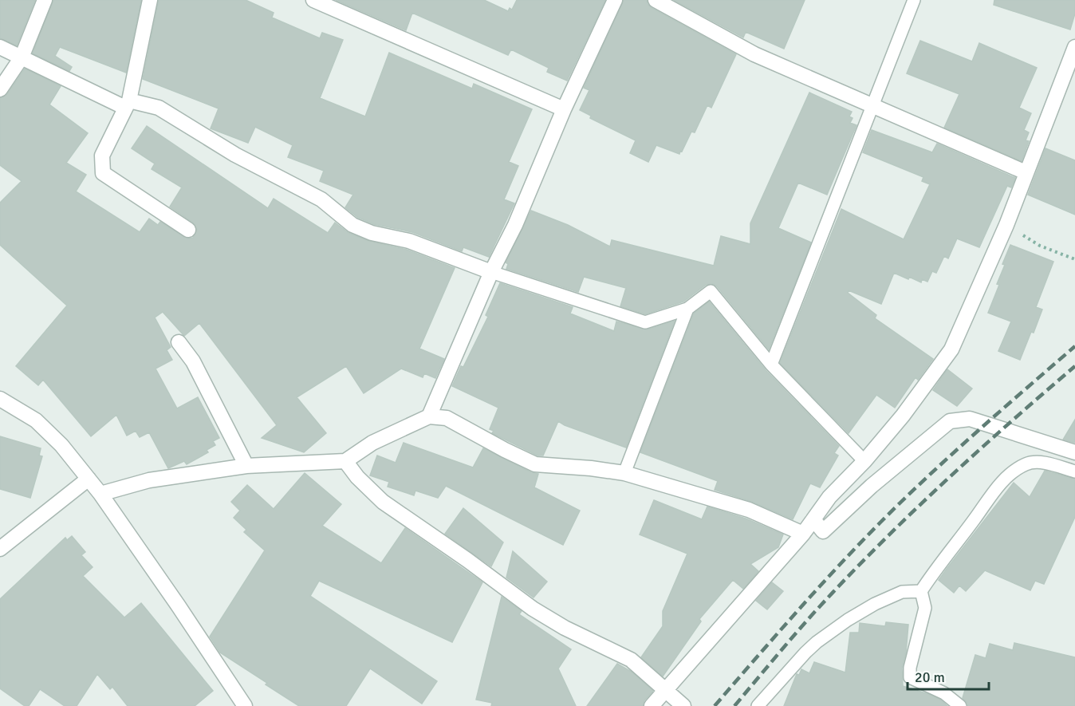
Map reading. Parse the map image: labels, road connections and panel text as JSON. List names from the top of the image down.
{
  "scale_bar": "20 m"
}
